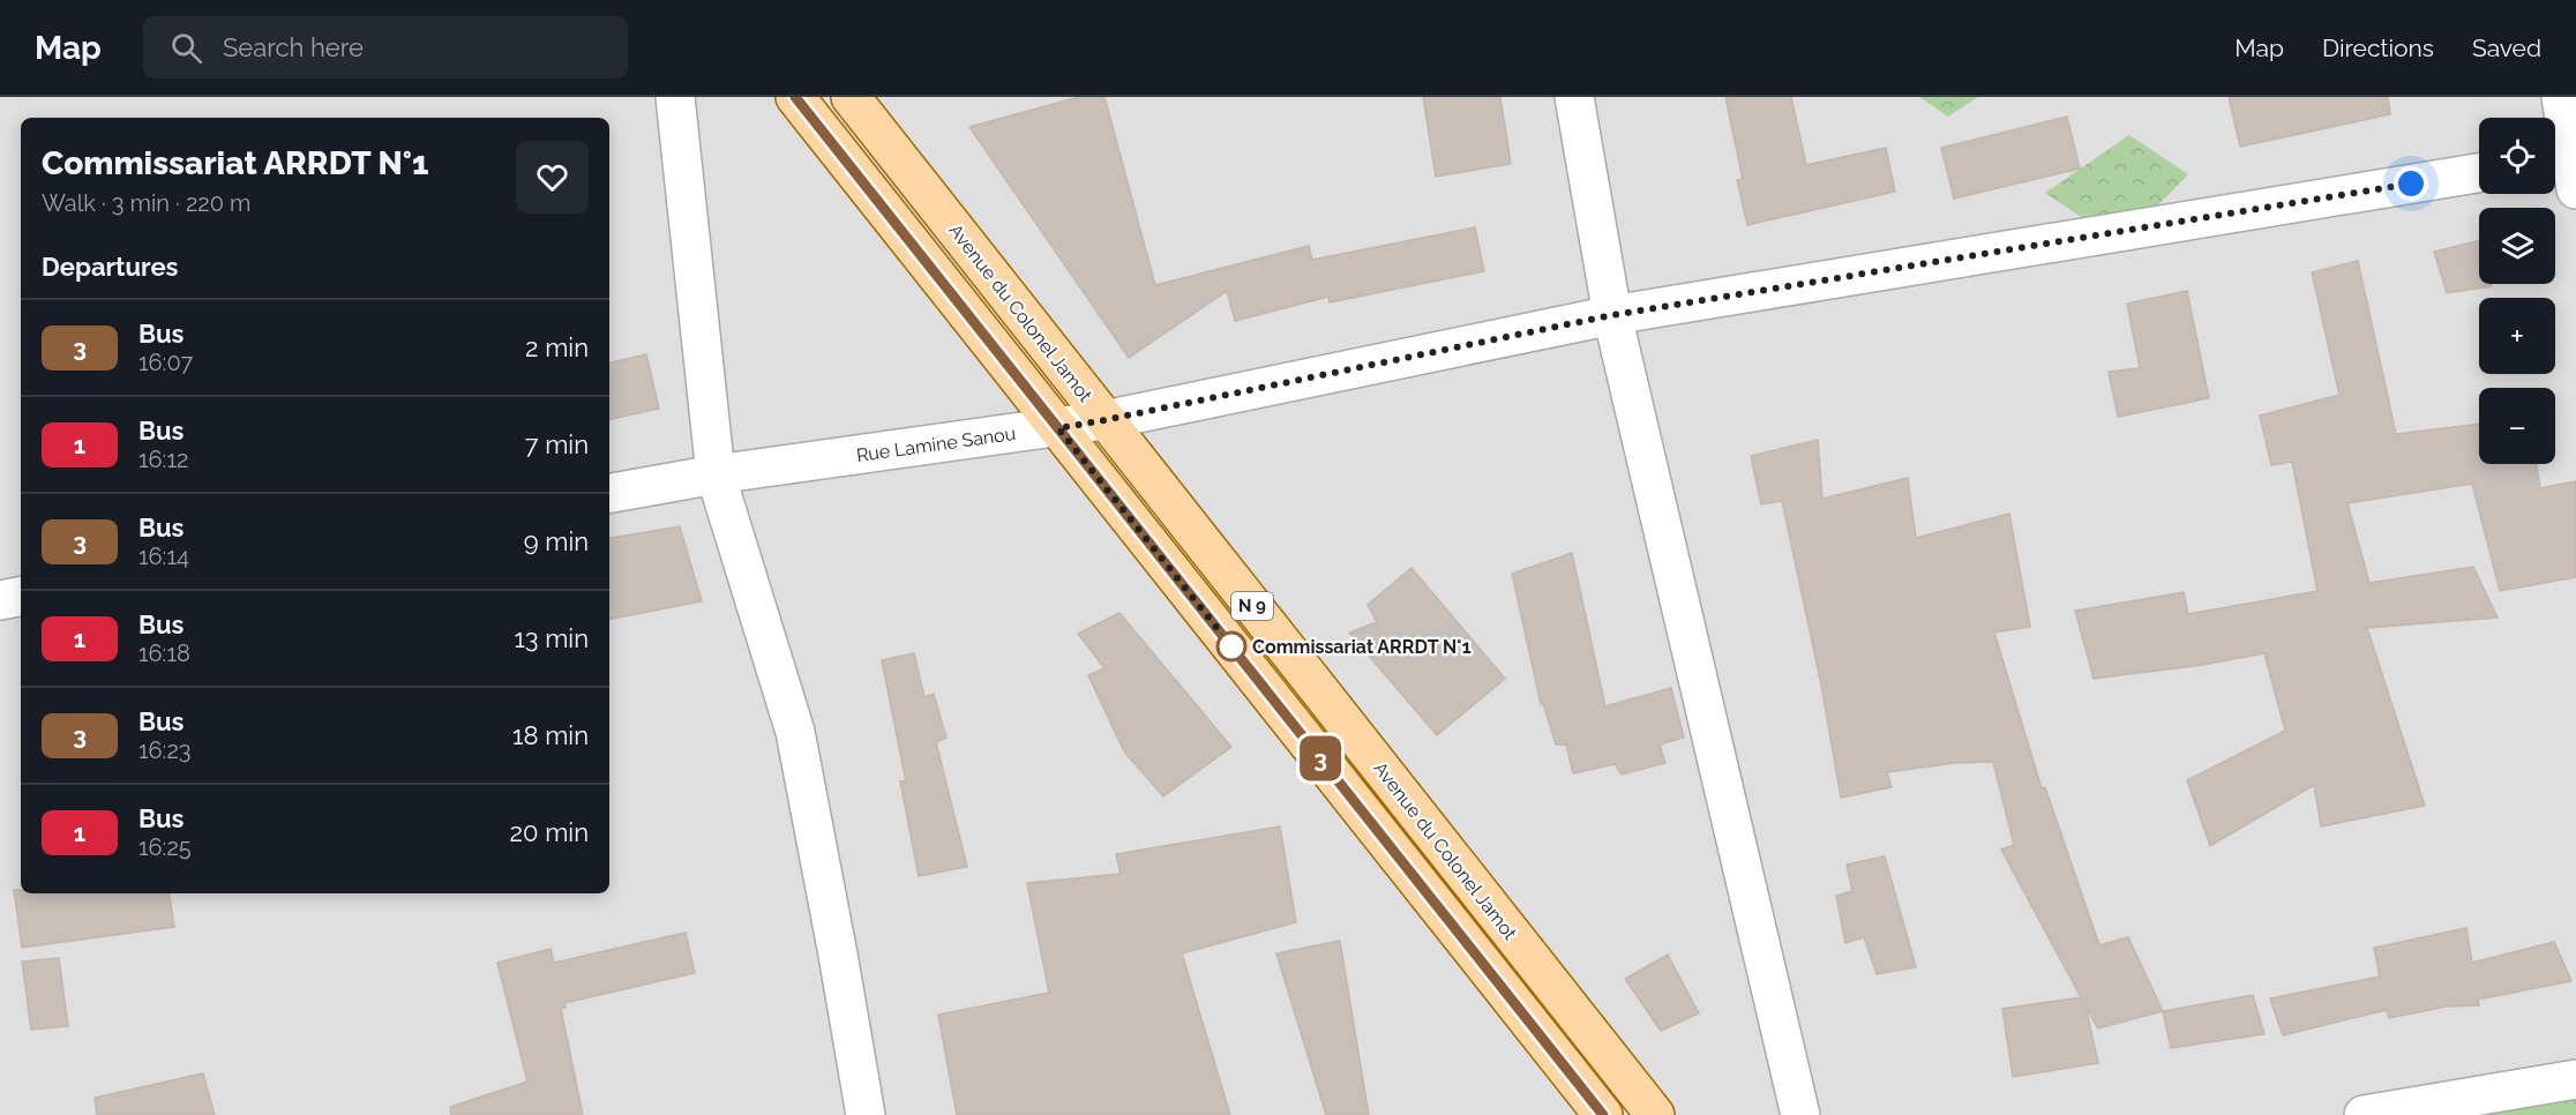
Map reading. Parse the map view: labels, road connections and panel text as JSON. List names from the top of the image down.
{
  "streets": {
    "main road": ["Avenue du Colonel Jamot", "N 9"],
    "street": ["Rue Lamine Sanou"]
  },
  "crossings": [
    ["Avenue du Colonel Jamot", "Rue Lamine Sanou"]
  ],
  "places": ["Commissariat ARRDT N°1"],
  "lines": ["bus line 3"],
  "page": {
    "header": "Map",
    "search": "Search here",
    "nav": ["Map", "Directions", "Saved"],
    "on_map": "3",
    "map_buttons": ["+", "−"],
    "heading": [
      ["Commissariat ARRDT N°1", "Walk · 3 min · 220 m"],
      "Departures"
    ],
    "list": [
      {
        "mark": "3",
        "name": "Bus",
        "note": "16:07",
        "value": "2 min"
      },
      {
        "mark": "1",
        "name": "Bus",
        "note": "16:12",
        "value": "7 min"
      },
      {
        "mark": "3",
        "name": "Bus",
        "note": "16:14",
        "value": "9 min"
      },
      {
        "mark": "1",
        "name": "Bus",
        "note": "16:18",
        "value": "13 min"
      },
      {
        "mark": "3",
        "name": "Bus",
        "note": "16:23",
        "value": "18 min"
      },
      {
        "mark": "1",
        "name": "Bus",
        "note": "16:25",
        "value": "20 min"
      }
    ]
  }
}
